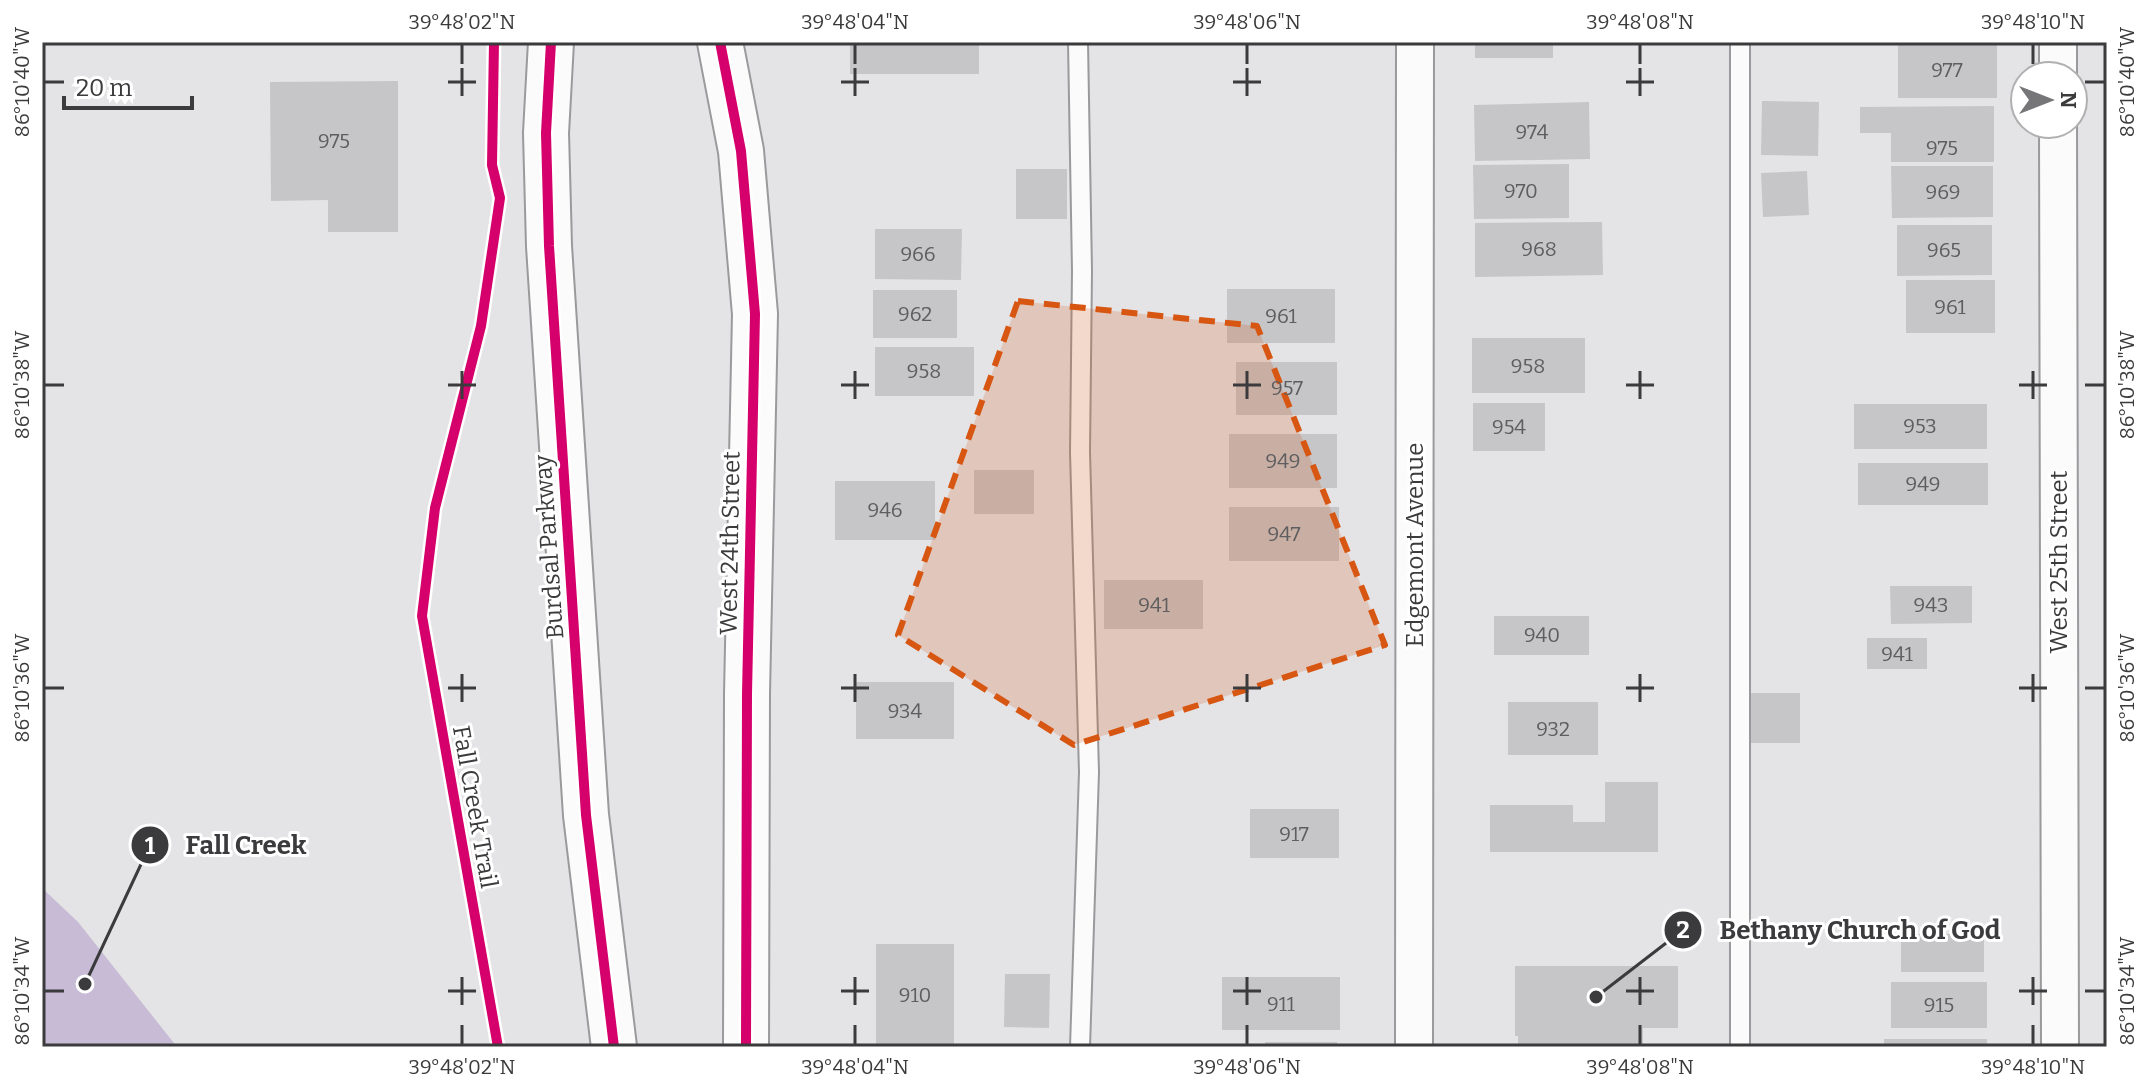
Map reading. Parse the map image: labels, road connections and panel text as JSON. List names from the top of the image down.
{
  "streets": {
    "street": [
      "West 24th Street",
      "Edgemont Avenue",
      "Burdsal Parkway",
      "West 25th Street"
    ],
    "cycle path": ["Fall Creek Trail"]
  },
  "places": ["Fall Creek", "Bethany Church of God"],
  "house_numbers": [
    "977",
    "974",
    "975",
    "975",
    "970",
    "969",
    "968",
    "965",
    "966",
    "961",
    "962",
    "961",
    "958",
    "958",
    "957",
    "953",
    "954",
    "949",
    "949",
    "946",
    "947",
    "941",
    "943",
    "940",
    "941",
    "934",
    "932",
    "917",
    "910",
    "911",
    "915"
  ],
  "scale_bar": "20 m",
  "north": "right",
  "coordinates": [
    "39°48'02\"N",
    "39°48'04\"N",
    "39°48'06\"N",
    "39°48'08\"N",
    "39°48'10\"N",
    "86°10'40\"W",
    "86°10'38\"W",
    "86°10'36\"W",
    "86°10'34\"W"
  ]
}
